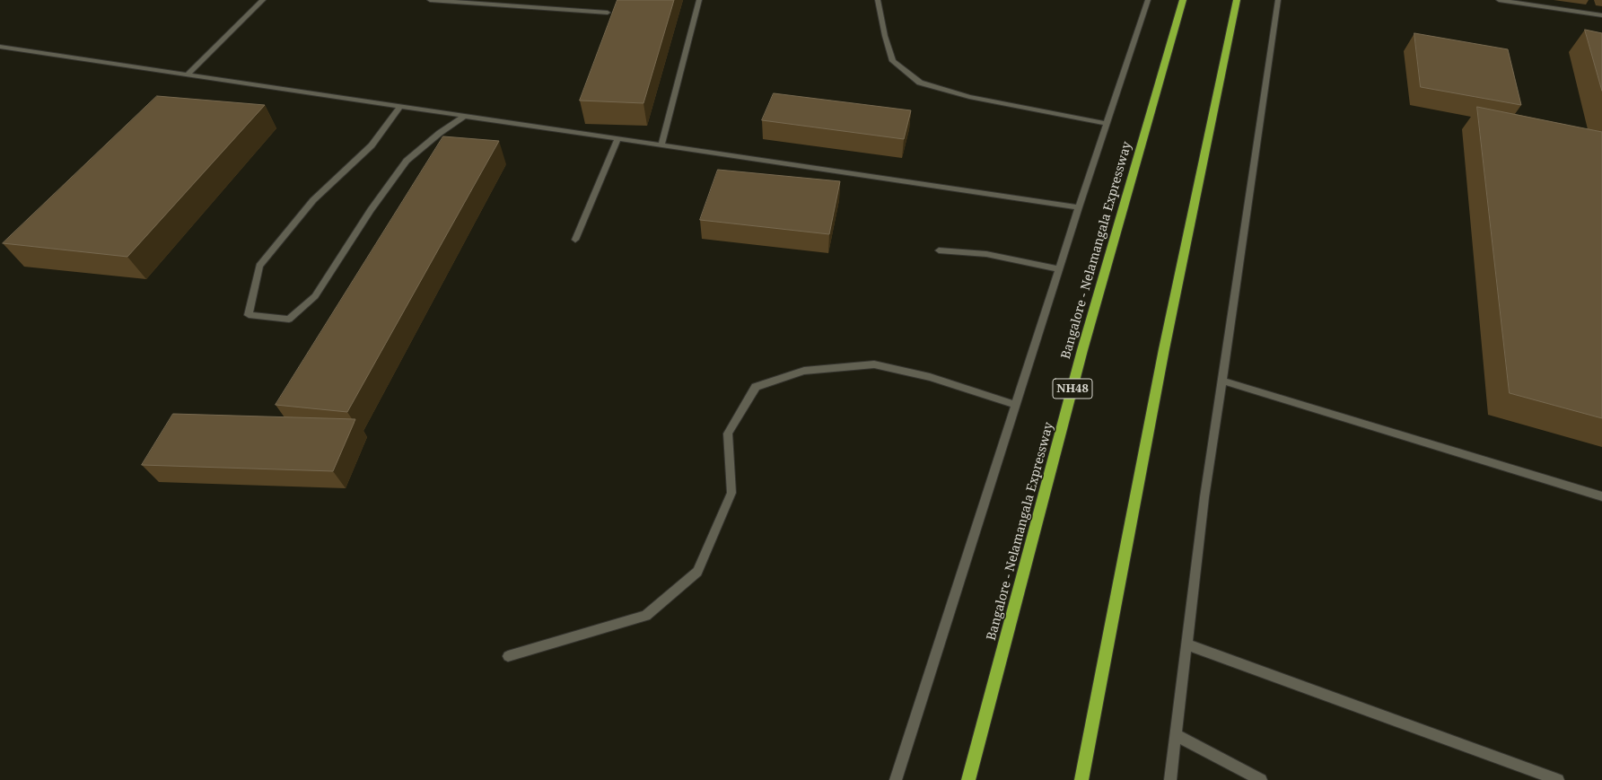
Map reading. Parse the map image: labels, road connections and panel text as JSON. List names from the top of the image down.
{
  "streets": {
    "highway": ["Bangalore - Nelamangala Expressway", "NH48"]
  }
}
